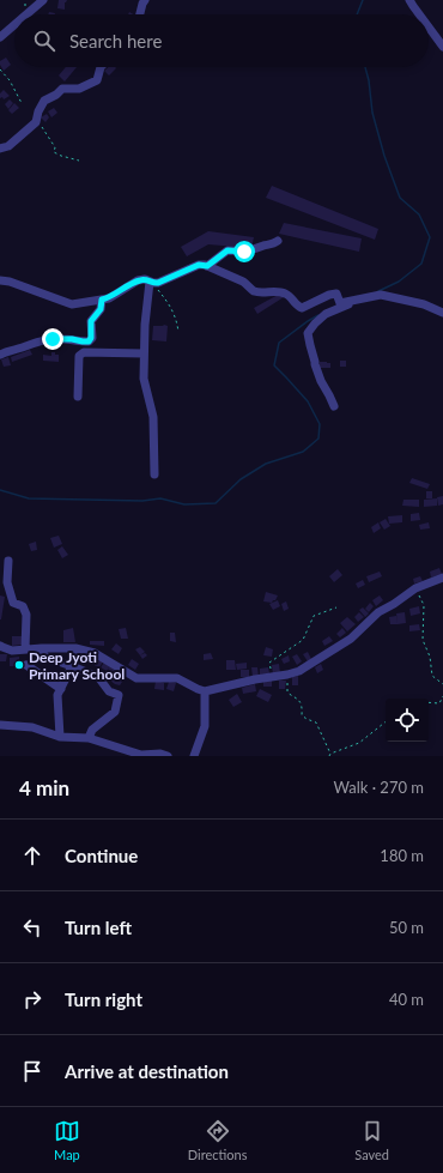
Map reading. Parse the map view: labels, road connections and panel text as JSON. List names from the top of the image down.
{
  "places": ["Deep Jyoti Primary School"],
  "page": {
    "search": "Search here",
    "heading": ["4 min", "Walk · 270 m"],
    "list": [
      ["Continue", "180 m"],
      ["Turn left", "50 m"],
      ["Turn right", "40 m"],
      "Arrive at destination"
    ],
    "nav": ["Map", "Directions", "Saved"]
  }
}
